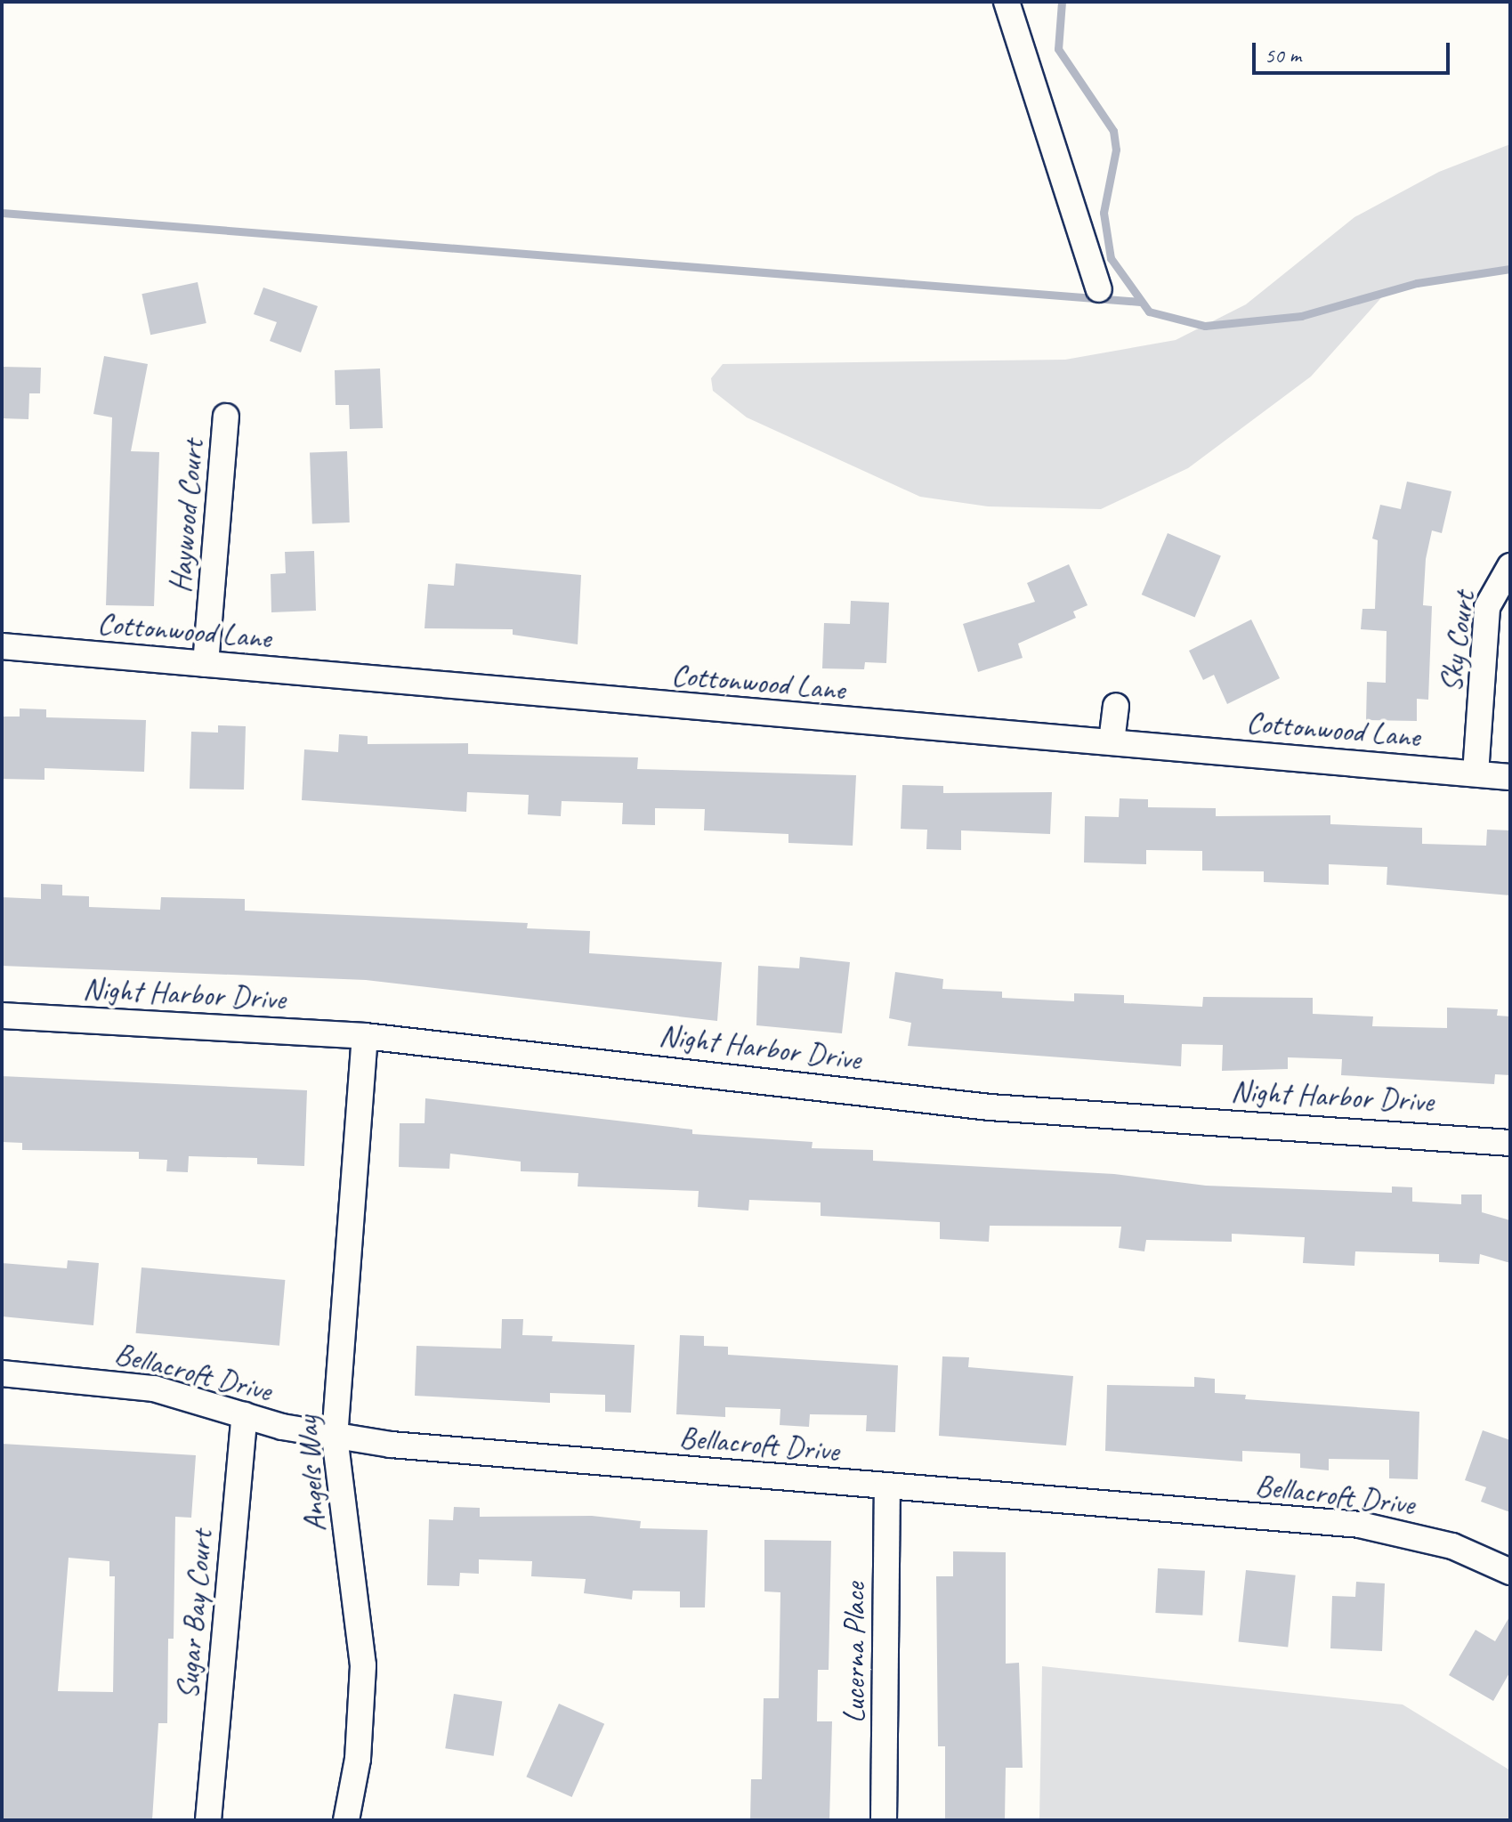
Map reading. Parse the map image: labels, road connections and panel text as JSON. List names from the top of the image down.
{
  "streets": {
    "street": [
      "Haywood Court",
      "Cottonwood Lane",
      "Sky Court",
      "Night Harbor Drive",
      "Bellacroft Drive",
      "Angels Way",
      "Sugar Bay Court",
      "Lucerna Place"
    ]
  },
  "crossings": [
    ["Haywood Court", "Cottonwood Lane"],
    ["Cottonwood Lane", "Sky Court"],
    ["Night Harbor Drive", "Angels Way"],
    ["Bellacroft Drive", "Angels Way"],
    ["Bellacroft Drive", "Sugar Bay Court"],
    ["Bellacroft Drive", "Lucerna Place"]
  ],
  "scale_bar": "50 m"
}
